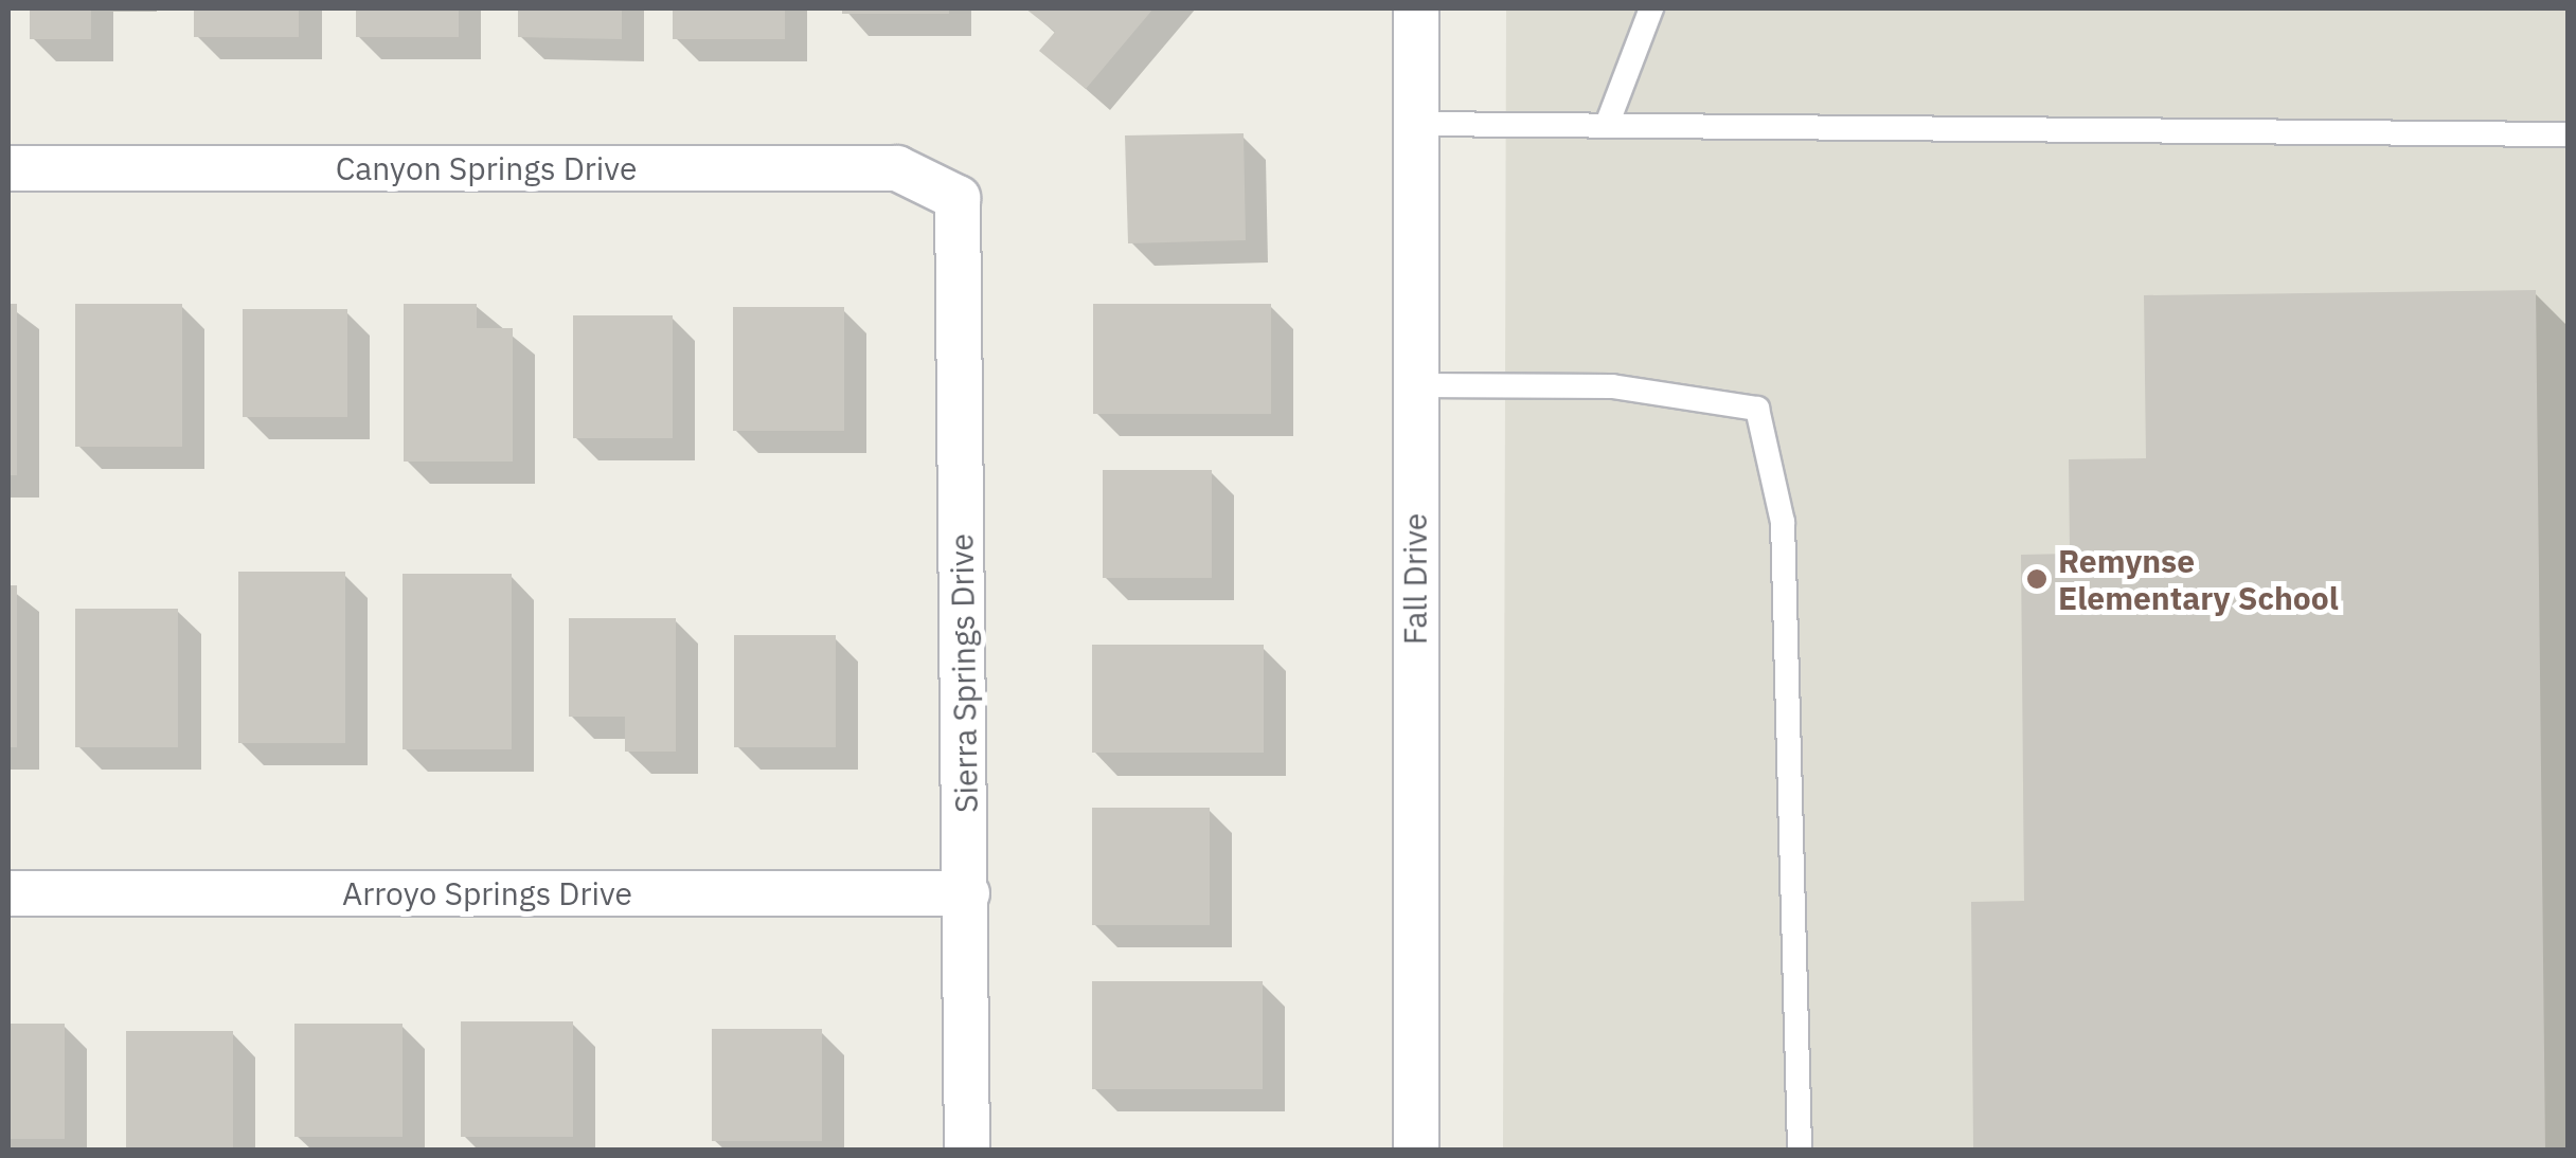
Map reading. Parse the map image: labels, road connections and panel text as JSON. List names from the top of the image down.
{
  "streets": {
    "street": [
      "Canyon Springs Drive",
      "Fall Drive",
      "Sierra Springs Drive",
      "Arroyo Springs Drive"
    ]
  },
  "crossings": [
    ["Canyon Springs Drive", "Sierra Springs Drive"],
    ["Sierra Springs Drive", "Arroyo Springs Drive"]
  ],
  "places": ["Remynse Elementary School"]
}
